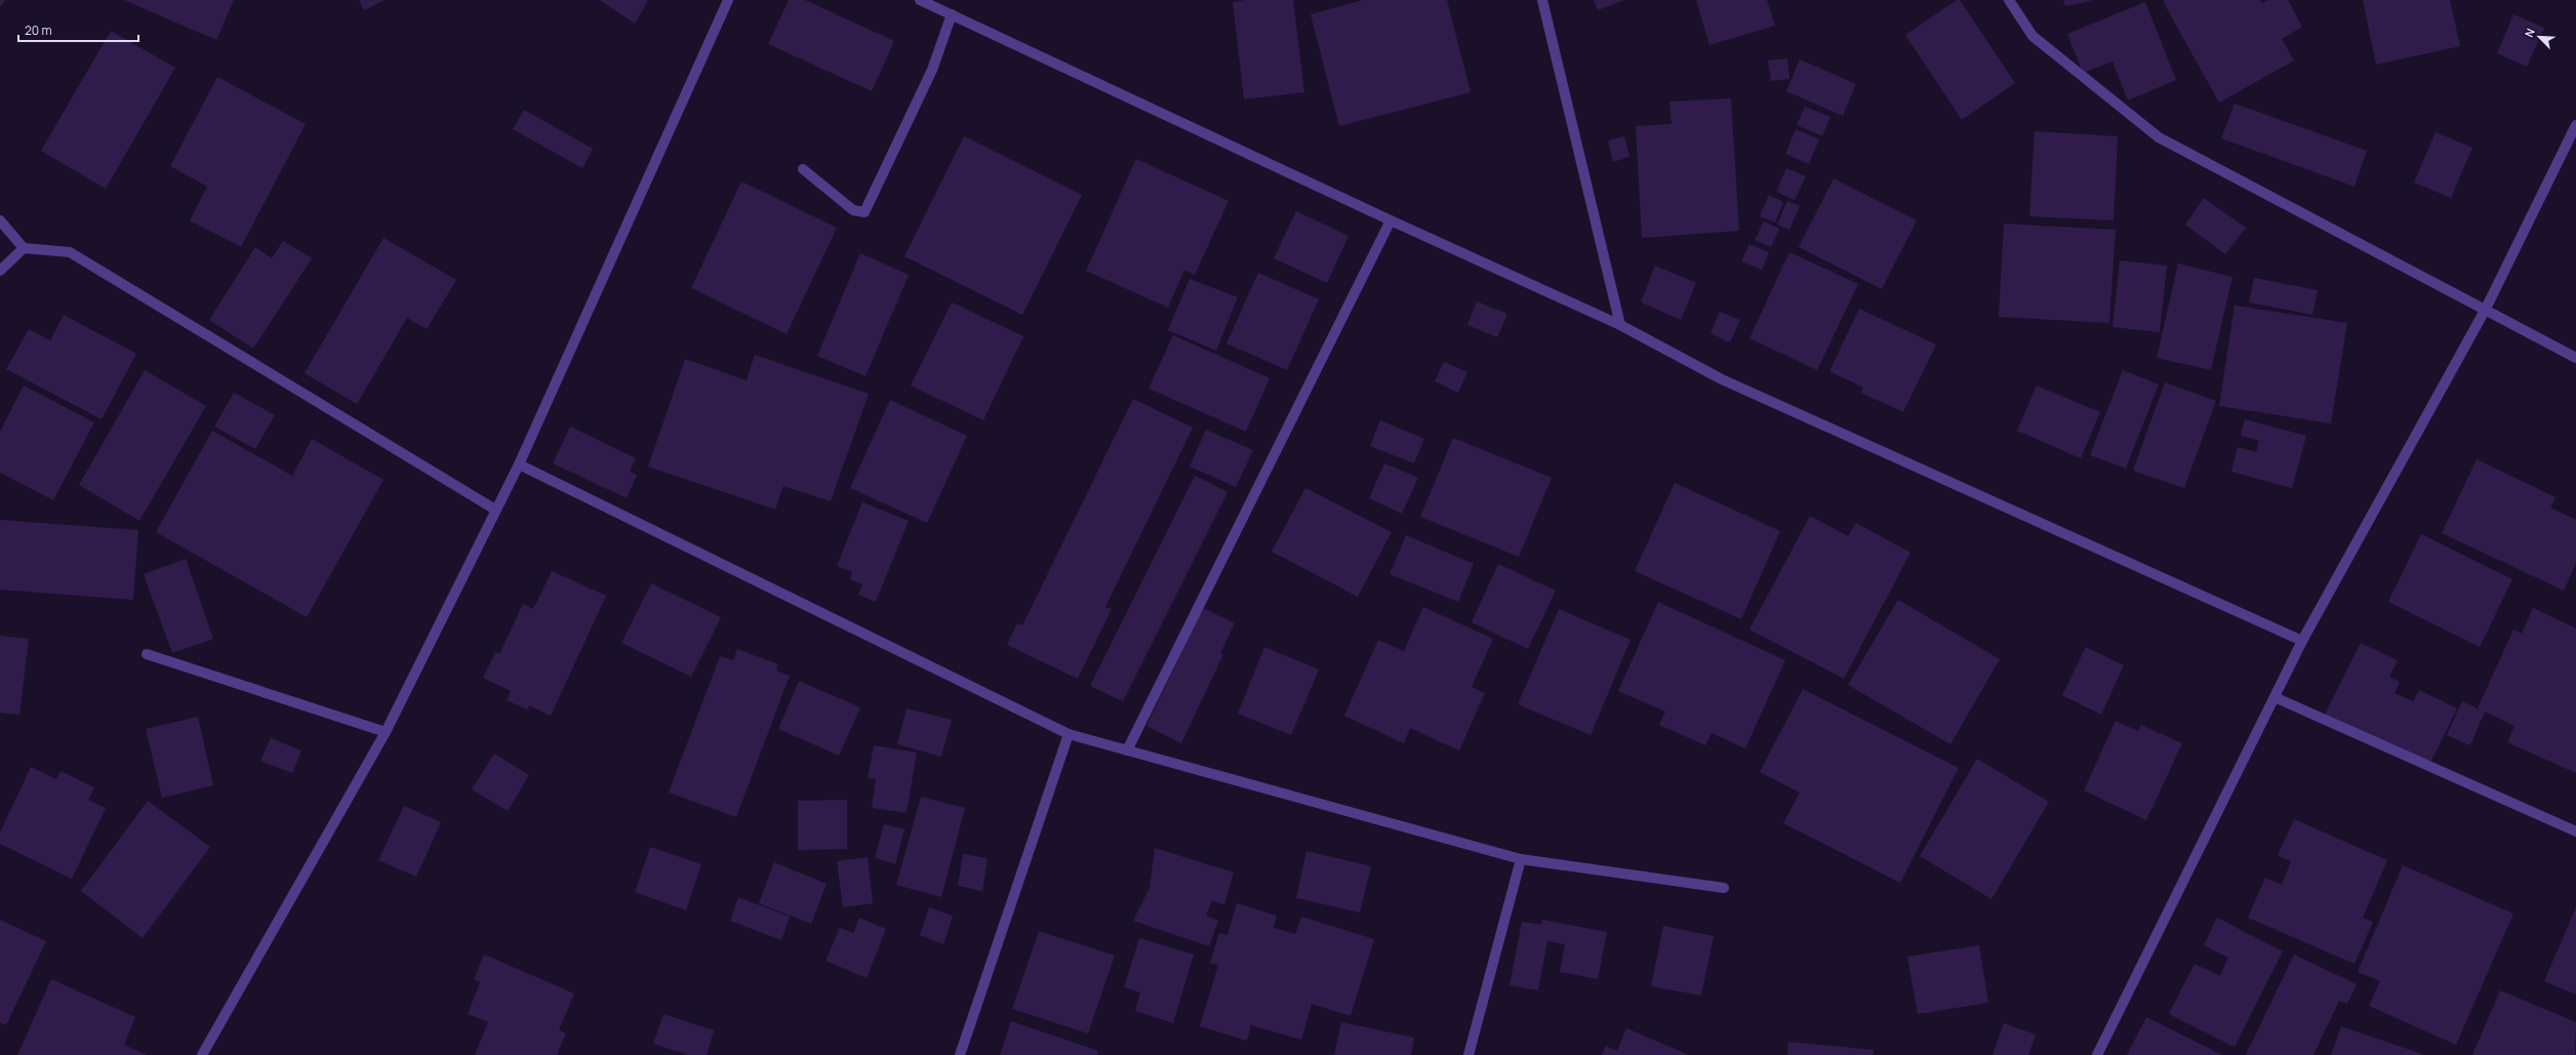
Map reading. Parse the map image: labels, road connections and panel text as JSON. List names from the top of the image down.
{
  "scale_bar": "20 m",
  "north": "top left"
}
